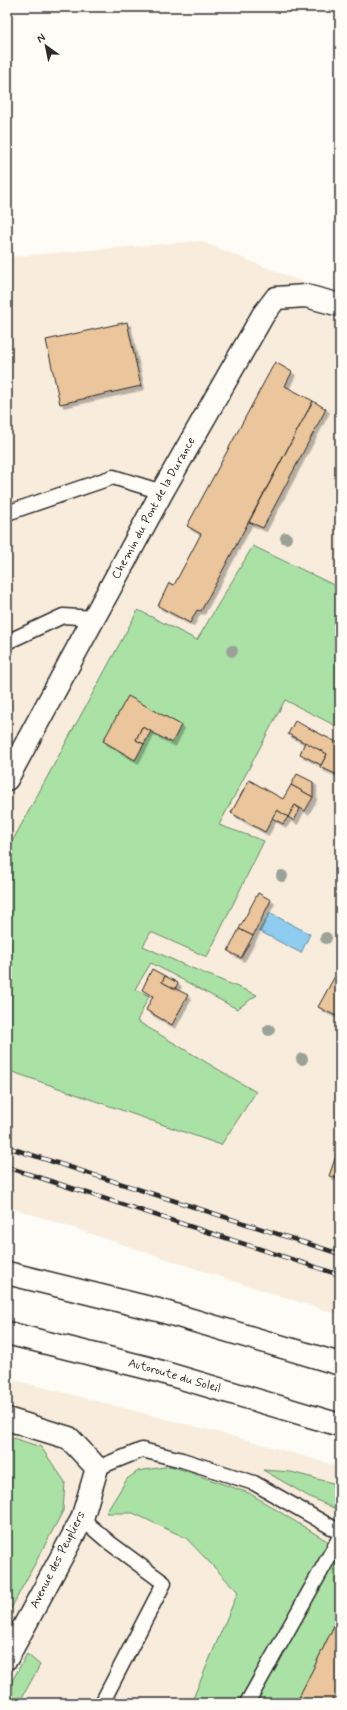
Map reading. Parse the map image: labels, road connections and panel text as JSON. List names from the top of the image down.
{
  "streets": {
    "main road": ["Chemin du Pont de la Durance", "Autoroute du Soleil", "Avenue des Peupliers"]
  },
  "north": "top left"
}
